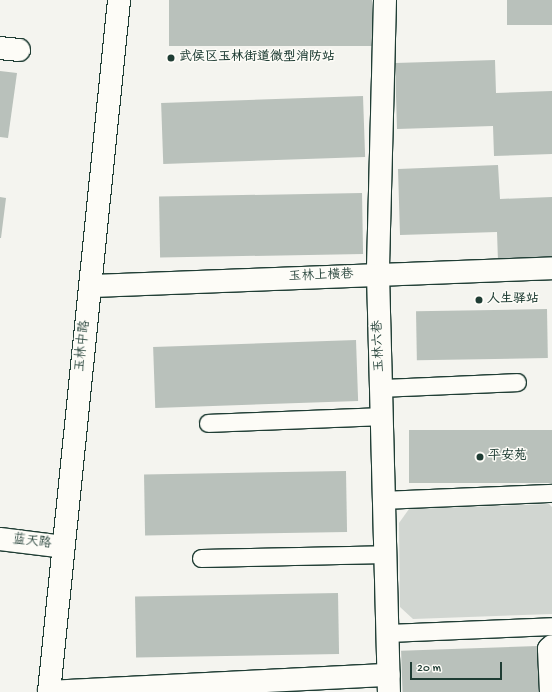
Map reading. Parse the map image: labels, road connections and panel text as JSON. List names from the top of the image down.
{
  "streets": {
    "street": [
      "玉林上横巷",
      "玉林中路",
      "玉林六巷",
      "蓝天路"
    ]
  },
  "crossings": [
    ["玉林上横巷", "玉林中路"],
    ["玉林上横巷", "玉林六巷"],
    ["玉林中路", "蓝天路"]
  ],
  "places": ["武侯区玉林街道微型消防站", "人生驿站", "平安苑"],
  "scale_bar": "20 m"
}
